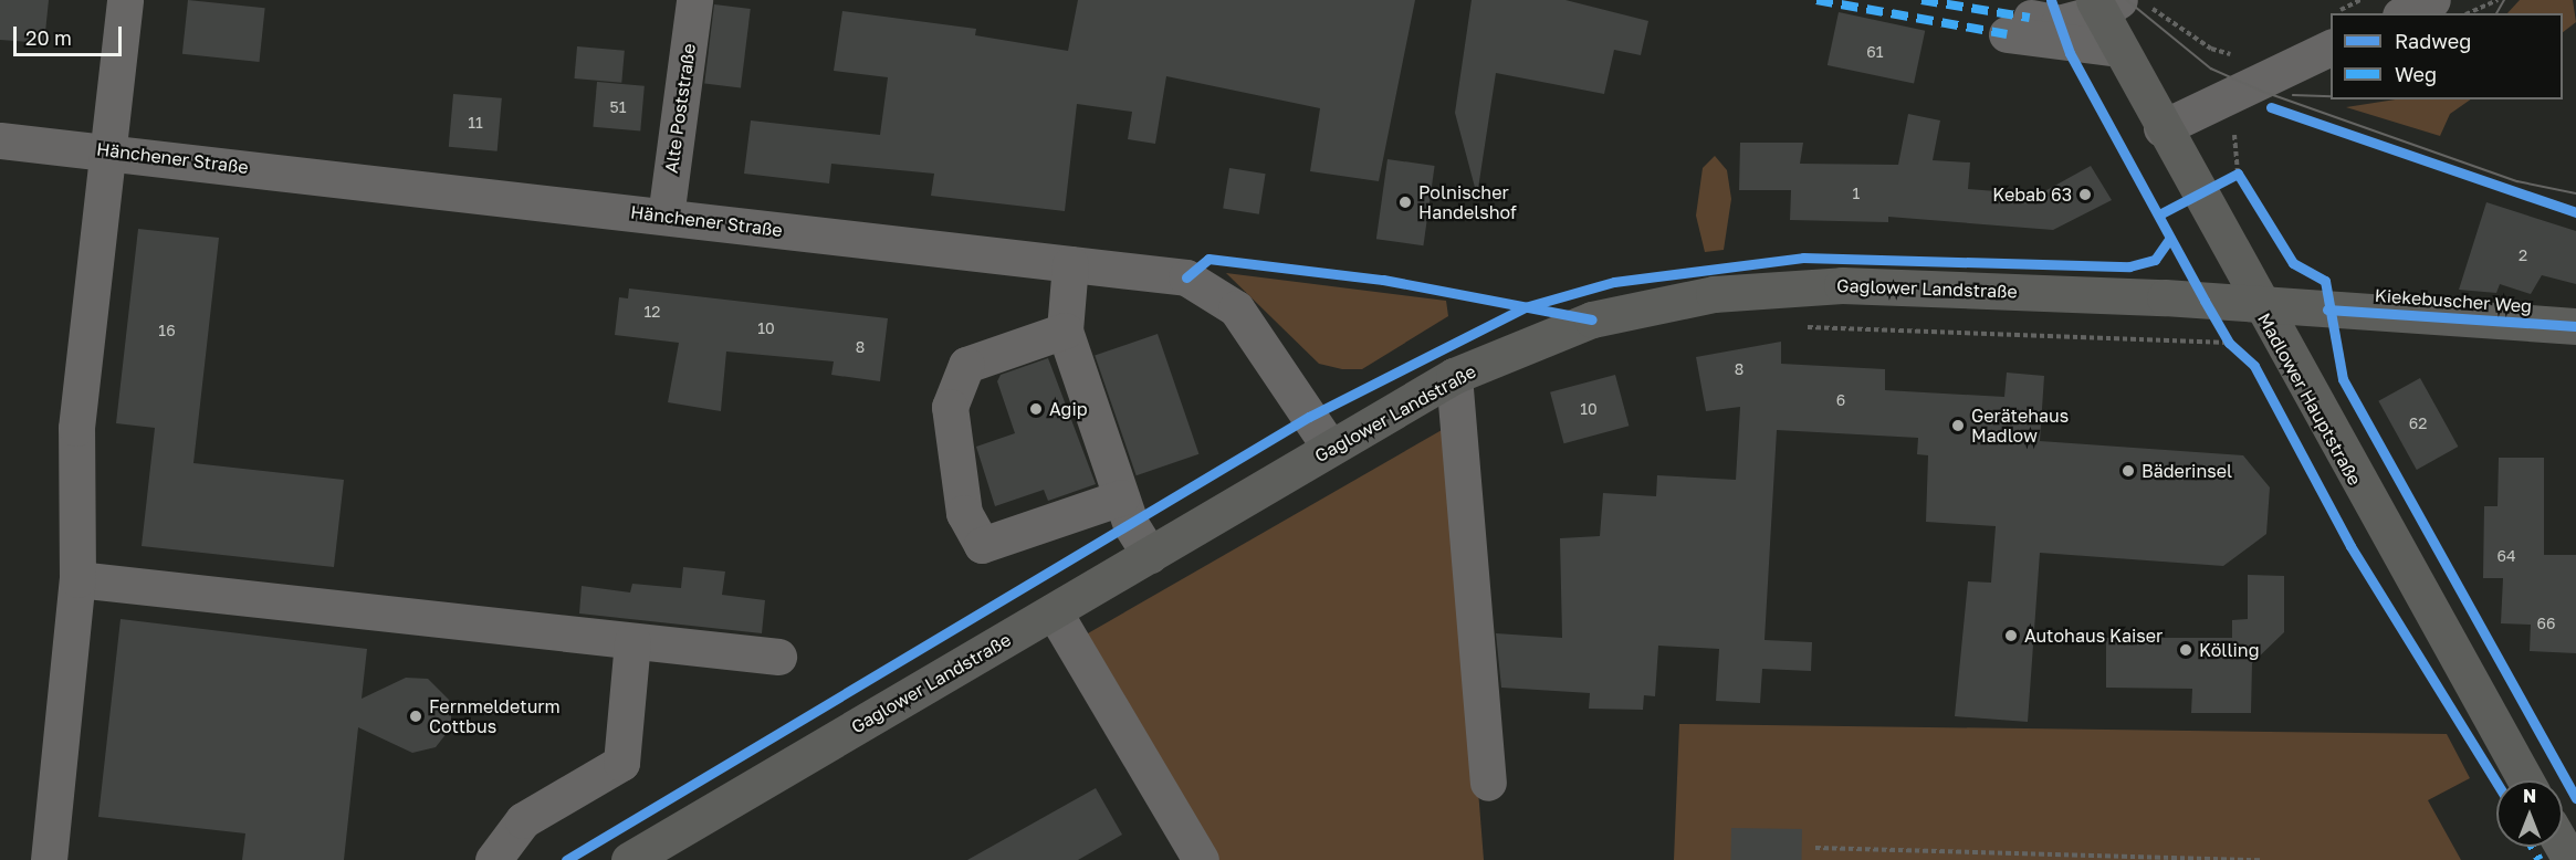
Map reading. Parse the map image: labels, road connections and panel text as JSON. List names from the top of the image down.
{
  "streets": {
    "main road": ["Gaglower Landstraße", "Kiekebuscher Weg", "Madlower Hauptstraße"],
    "street": ["Alte Poststraße", "Hänchener Straße"]
  },
  "crossings": [
    ["Alte Poststraße", "Hänchener Straße"],
    ["Hänchener Straße", "Gaglower Landstraße"],
    ["Gaglower Landstraße", "Kiekebuscher Weg"],
    ["Gaglower Landstraße", "Madlower Hauptstraße"],
    ["Kiekebuscher Weg", "Madlower Hauptstraße"]
  ],
  "places": [
    "Kebab 63",
    "Polnischer Handelshof",
    "Agip",
    "Gerätehaus Madlow",
    "Bäderinsel",
    "Autohaus Kaiser",
    "Kölling",
    "Fernmeldeturm Cottbus"
  ],
  "house_numbers": [
    "61",
    "51",
    "11",
    "1",
    "2",
    "12",
    "10",
    "16",
    "8",
    "8",
    "6",
    "10",
    "62",
    "64",
    "66"
  ],
  "legend": ["Radweg", "Weg"],
  "scale_bar": "20 m",
  "north": "top"
}
